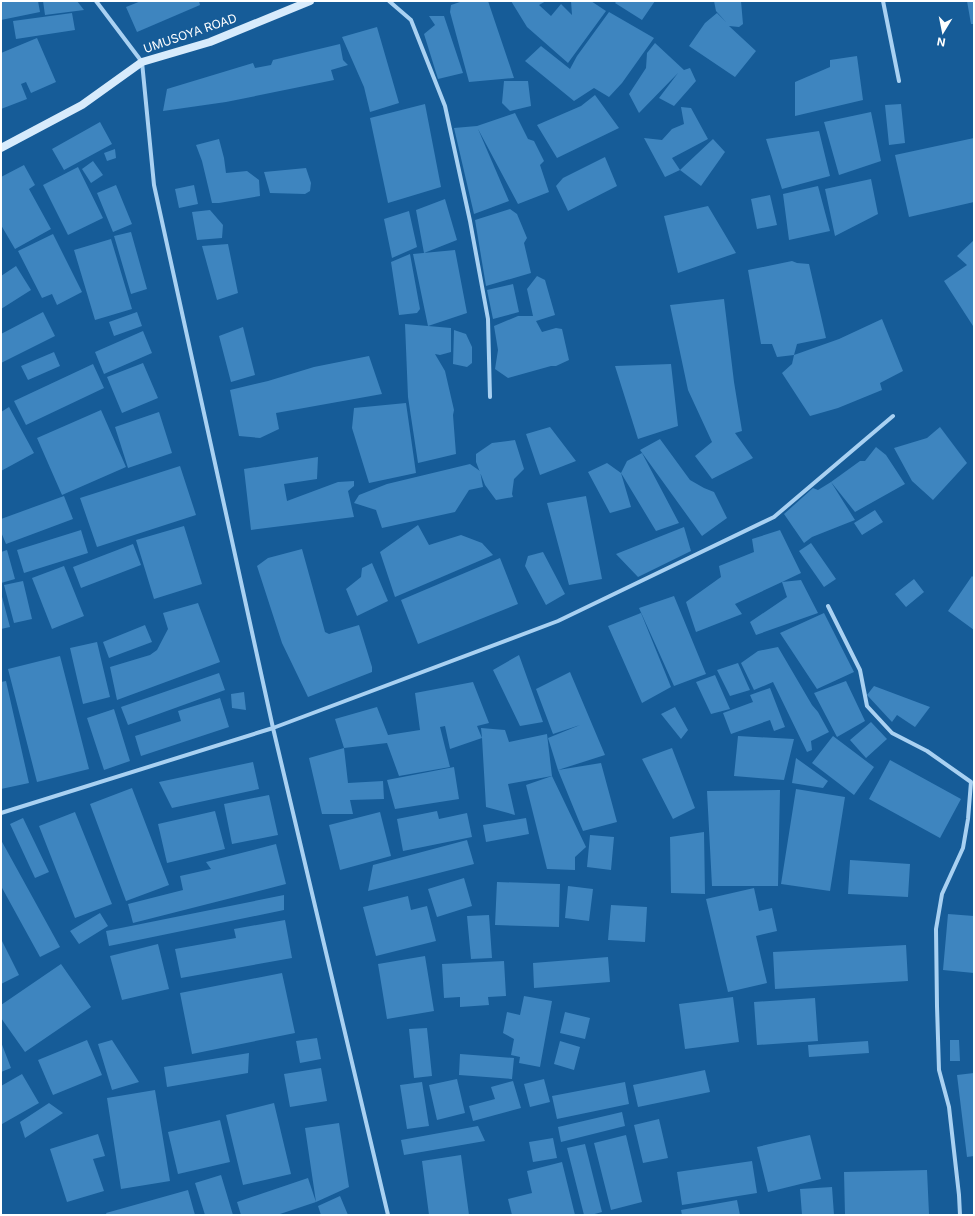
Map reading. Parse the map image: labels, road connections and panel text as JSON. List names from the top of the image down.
{
  "streets": {
    "main road": ["UMUSOYA ROAD"]
  },
  "north": "bottom"
}
